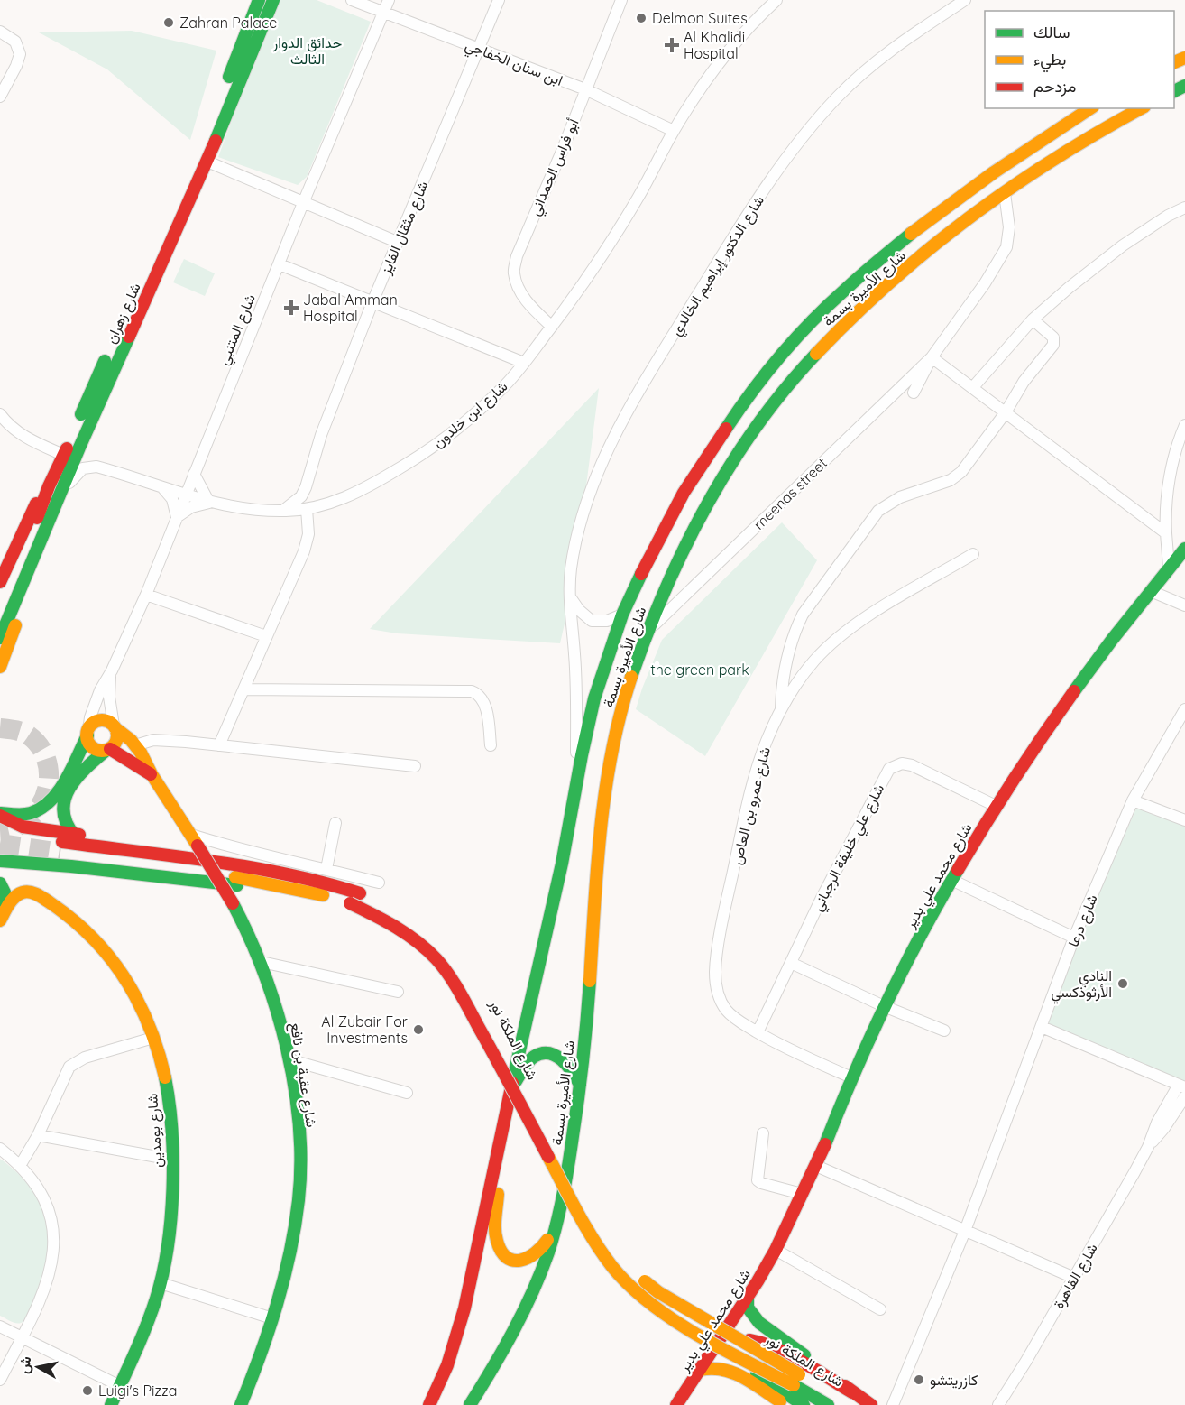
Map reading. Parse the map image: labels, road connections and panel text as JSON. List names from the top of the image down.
{
  "streets": {
    "main road": [
      "شارع الأميرة بسمة",
      "شارع زهران",
      "شارع المتنبي",
      "شارع محمد علي بدير",
      "شارع الملكة نور",
      "شارع عقبة بن نافع",
      "شارع بومدين"
    ],
    "street": [
      "ابن سنان الخفاجي",
      "أبو فراس الحمداني",
      "شارع مثقال الفايز",
      "شارع الدكتور إبراهيم الخالدي",
      "شارع ابن خلدون",
      "meenas street",
      "شارع عمرو بن العاص",
      "شارع علي خليفة الرجباني",
      "شارع درعا",
      "شارع القاهرة"
    ]
  },
  "crossings": [
    ["ابن سنان الخفاجي", "أبو فراس الحمداني"],
    ["ابن سنان الخفاجي", "شارع مثقال الفايز"],
    ["ابن سنان الخفاجي", "شارع المتنبي"],
    ["ابن سنان الخفاجي", "شارع ابن خلدون"],
    ["أبو فراس الحمداني", "شارع ابن خلدون"],
    ["شارع مثقال الفايز", "شارع ابن خلدون"],
    ["شارع الدكتور إبراهيم الخالدي", "شارع الأميرة بسمة"],
    ["شارع الأميرة بسمة", "meenas street"],
    ["شارع زهران", "شارع ابن خلدون"],
    ["شارع المتنبي", "شارع ابن خلدون"],
    ["شارع المتنبي", "شارع عقبة بن نافع"],
    ["شارع عمرو بن العاص", "شارع علي خليفة الرجباني"],
    ["شارع عمرو بن العاص", "شارع محمد علي بدير"],
    ["شارع علي خليفة الرجباني", "شارع محمد علي بدير"],
    ["شارع محمد علي بدير", "شارع الملكة نور"]
  ],
  "parks": ["حدائق الدوار الثالث", "the green park"],
  "places": {
    "other": [
      "Delmon Suites",
      "Zahran Palace",
      "النادي الأرثوذكسي",
      "Al Zubair For Investments",
      "كازريتشو",
      "Luigi's Pizza"
    ],
    "health": ["Al Khalidi Hospital", "Jabal Amman Hospital"]
  },
  "legend": ["سالك", "بطيء", "مزدحم"],
  "north": "left"
}
